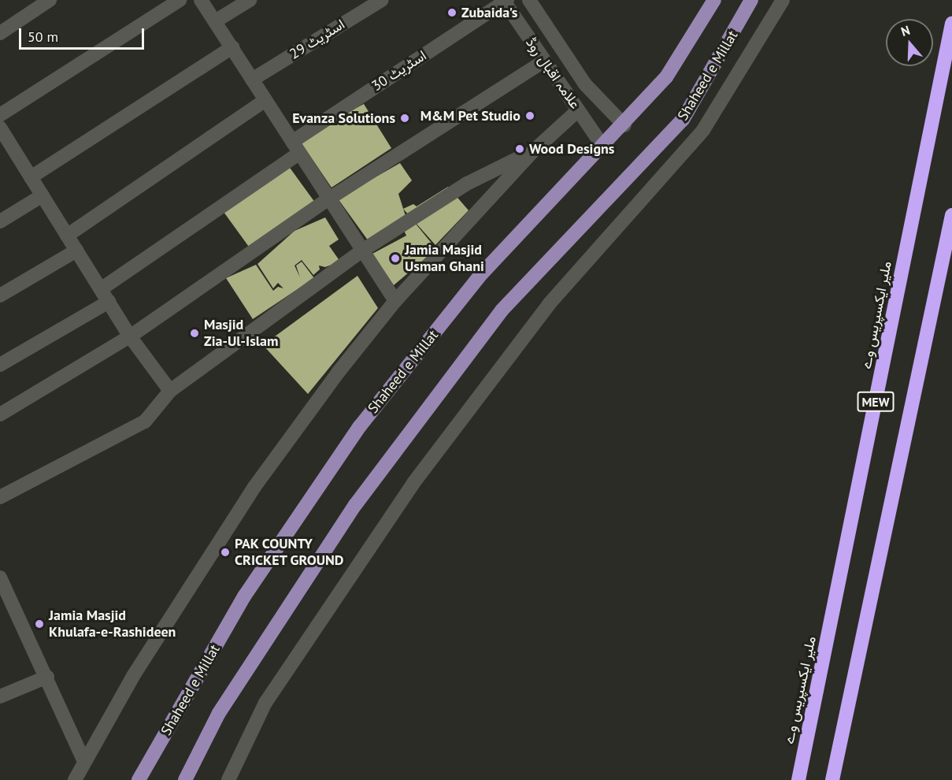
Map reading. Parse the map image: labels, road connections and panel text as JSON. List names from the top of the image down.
{
  "streets": {
    "highway": ["ملیر ایکسپریس وے", "MEW"],
    "main road": ["Shaheed e Millat"],
    "street": ["اسٹریٹ 29", "اسٹریٹ 30", "علامہ اقبال روڈ"]
  },
  "crossings": [
    ["اسٹریٹ 30", "علامہ اقبال روڈ"],
    ["علامہ اقبال روڈ", "Shaheed e Millat"]
  ],
  "places": [
    "Zubaida's",
    "M&M Pet Studio",
    "Evanza Solutions",
    "Wood Designs",
    "Jamia Masjid Usman Ghani",
    "Masjid Zia-Ul-Islam",
    "PAK COUNTY CRICKET GROUND",
    "Jamia Masjid Khulafa-e-Rashideen"
  ],
  "scale_bar": "50 m",
  "north": "top"
}
